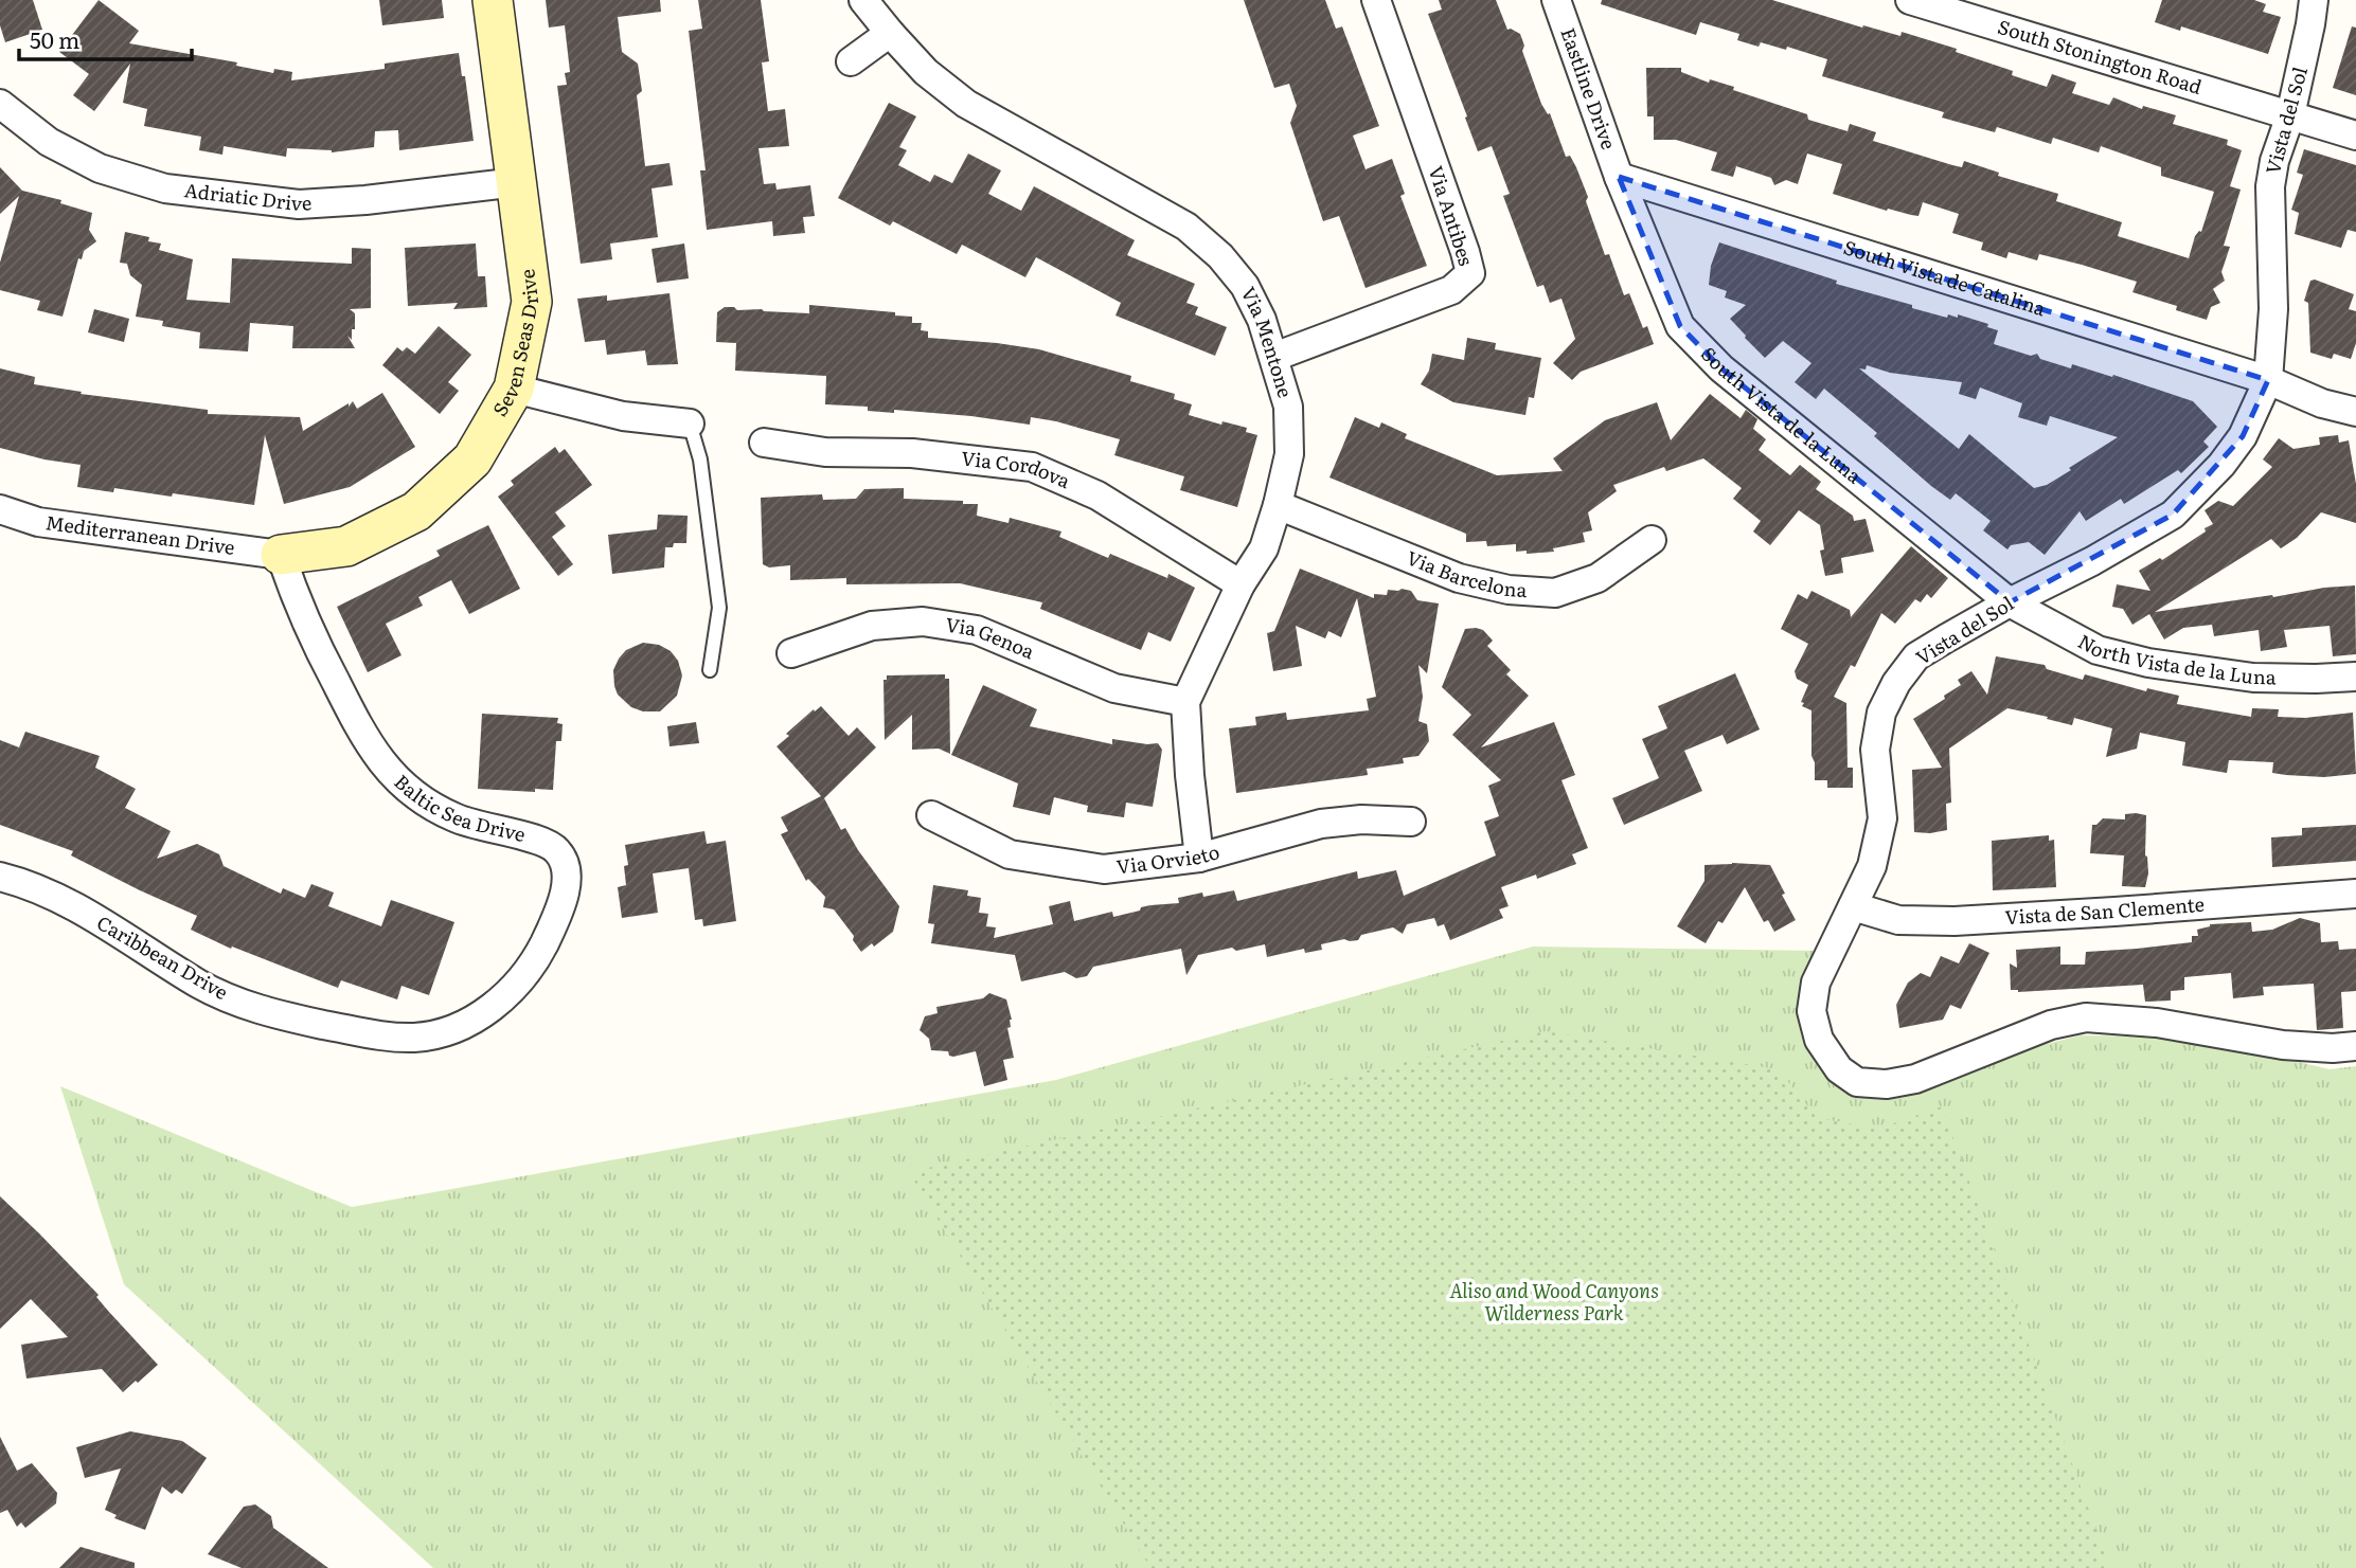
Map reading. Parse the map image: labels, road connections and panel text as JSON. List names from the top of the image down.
{
  "streets": {
    "street": [
      "South Stonington Road",
      "Eastline Drive",
      "Vista del Sol",
      "Adriatic Drive",
      "Via Antibes",
      "South Vista de Catalina",
      "Seven Seas Drive",
      "Via Mentone",
      "South Vista de la Luna",
      "Via Cordova",
      "Mediterranean Drive",
      "Via Barcelona",
      "Via Genoa",
      "North Vista de la Luna",
      "Baltic Sea Drive",
      "Via Orvieto",
      "Vista de San Clemente",
      "Caribbean Drive"
    ]
  },
  "crossings": [
    ["South Stonington Road", "Vista del Sol"],
    ["Eastline Drive", "South Vista de Catalina"],
    ["Eastline Drive", "South Vista de la Luna"],
    ["Vista del Sol", "South Vista de Catalina"],
    ["Vista del Sol", "South Vista de la Luna"],
    ["Vista del Sol", "North Vista de la Luna"],
    ["Vista del Sol", "Vista de San Clemente"],
    ["Adriatic Drive", "Seven Seas Drive"],
    ["Via Antibes", "Via Mentone"],
    ["South Vista de Catalina", "South Vista de la Luna"],
    ["Seven Seas Drive", "Mediterranean Drive"],
    ["Seven Seas Drive", "Baltic Sea Drive"],
    ["Via Mentone", "Via Cordova"],
    ["Via Mentone", "Via Barcelona"],
    ["Via Mentone", "Via Genoa"],
    ["Via Mentone", "Via Orvieto"],
    ["South Vista de la Luna", "North Vista de la Luna"],
    ["Mediterranean Drive", "Baltic Sea Drive"],
    ["Baltic Sea Drive", "Caribbean Drive"]
  ],
  "parks": ["Aliso and Wood Canyons Wilderness Park"],
  "scale_bar": "50 m"
}
